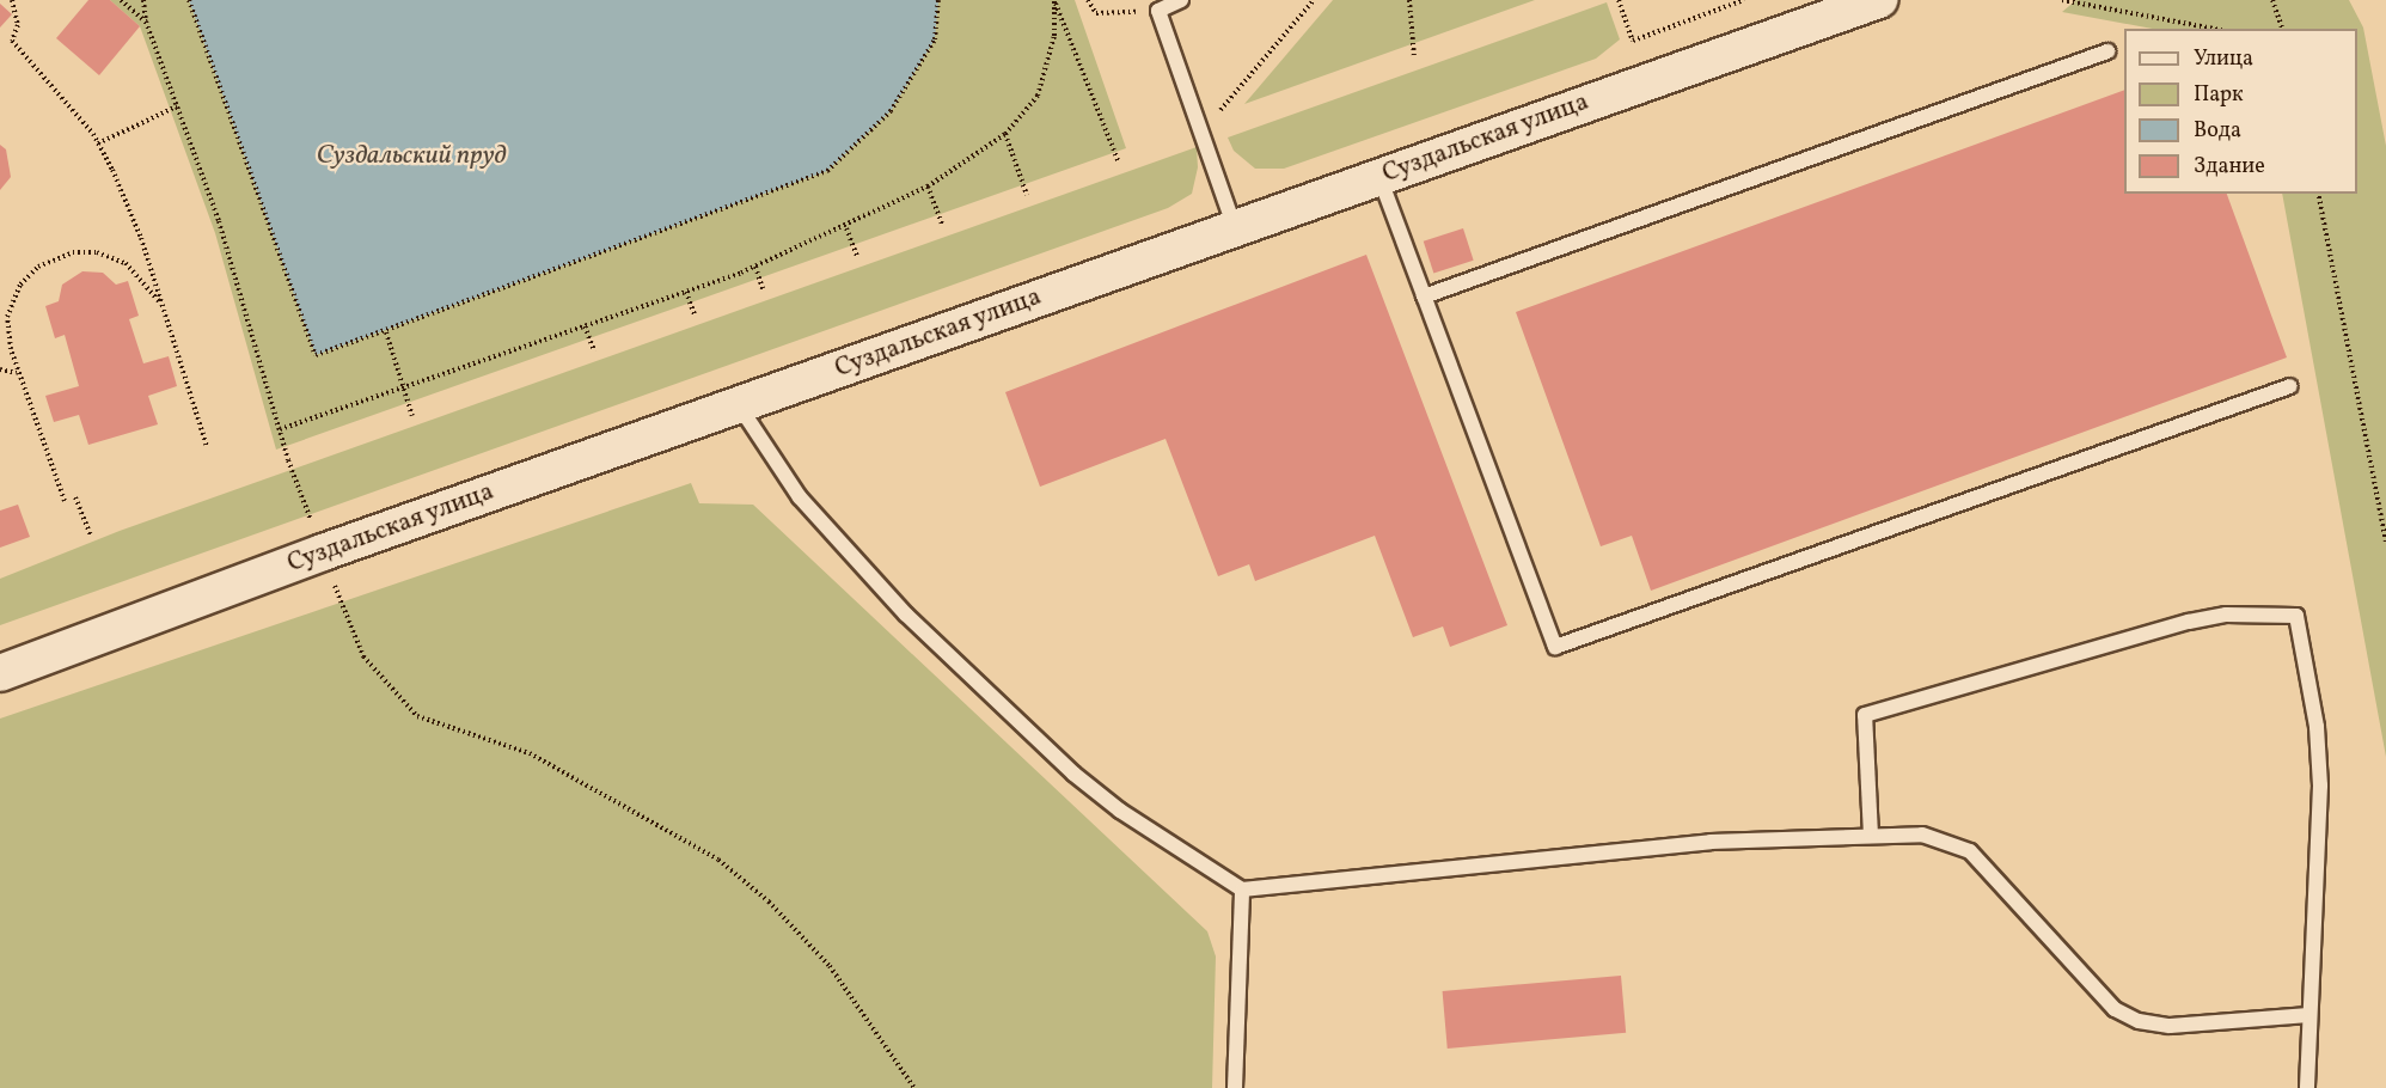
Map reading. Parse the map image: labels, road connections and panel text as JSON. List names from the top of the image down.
{
  "streets": {
    "street": ["Суздальская улица"]
  },
  "water": ["Суздальский пруд"],
  "legend": [
    "Улица",
    "Парк",
    "Вода",
    "Здание"
  ]
}
